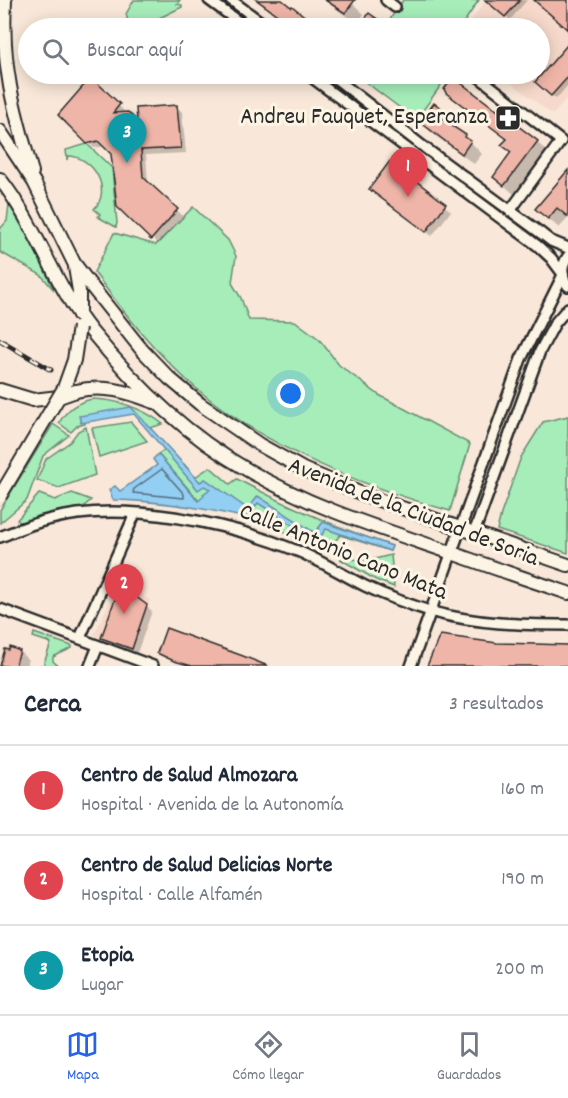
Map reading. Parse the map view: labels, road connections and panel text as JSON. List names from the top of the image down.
{
  "streets": {
    "main road": ["Avenida de la Ciudad de Soria"],
    "street": ["Calle Antonio Cano Mata"]
  },
  "places": {
    "pharmacy": ["Andreu Fauquet, Esperanza"]
  },
  "page": {
    "search": "Buscar aquí",
    "pins": ["3", "1", "2"],
    "heading": ["Cerca", "3 resultados"],
    "list": [
      {
        "mark": "1",
        "name": "Centro de Salud Almozara",
        "note": "Hospital · Avenida de la Autonomía",
        "value": "160 m"
      },
      {
        "mark": "2",
        "name": "Centro de Salud Delicias Norte",
        "note": "Hospital · Calle Alfamén",
        "value": "190 m"
      },
      {
        "mark": "3",
        "name": "Etopia",
        "note": "Lugar",
        "value": "200 m"
      }
    ],
    "nav": ["Mapa", "Cómo llegar", "Guardados"]
  }
}
